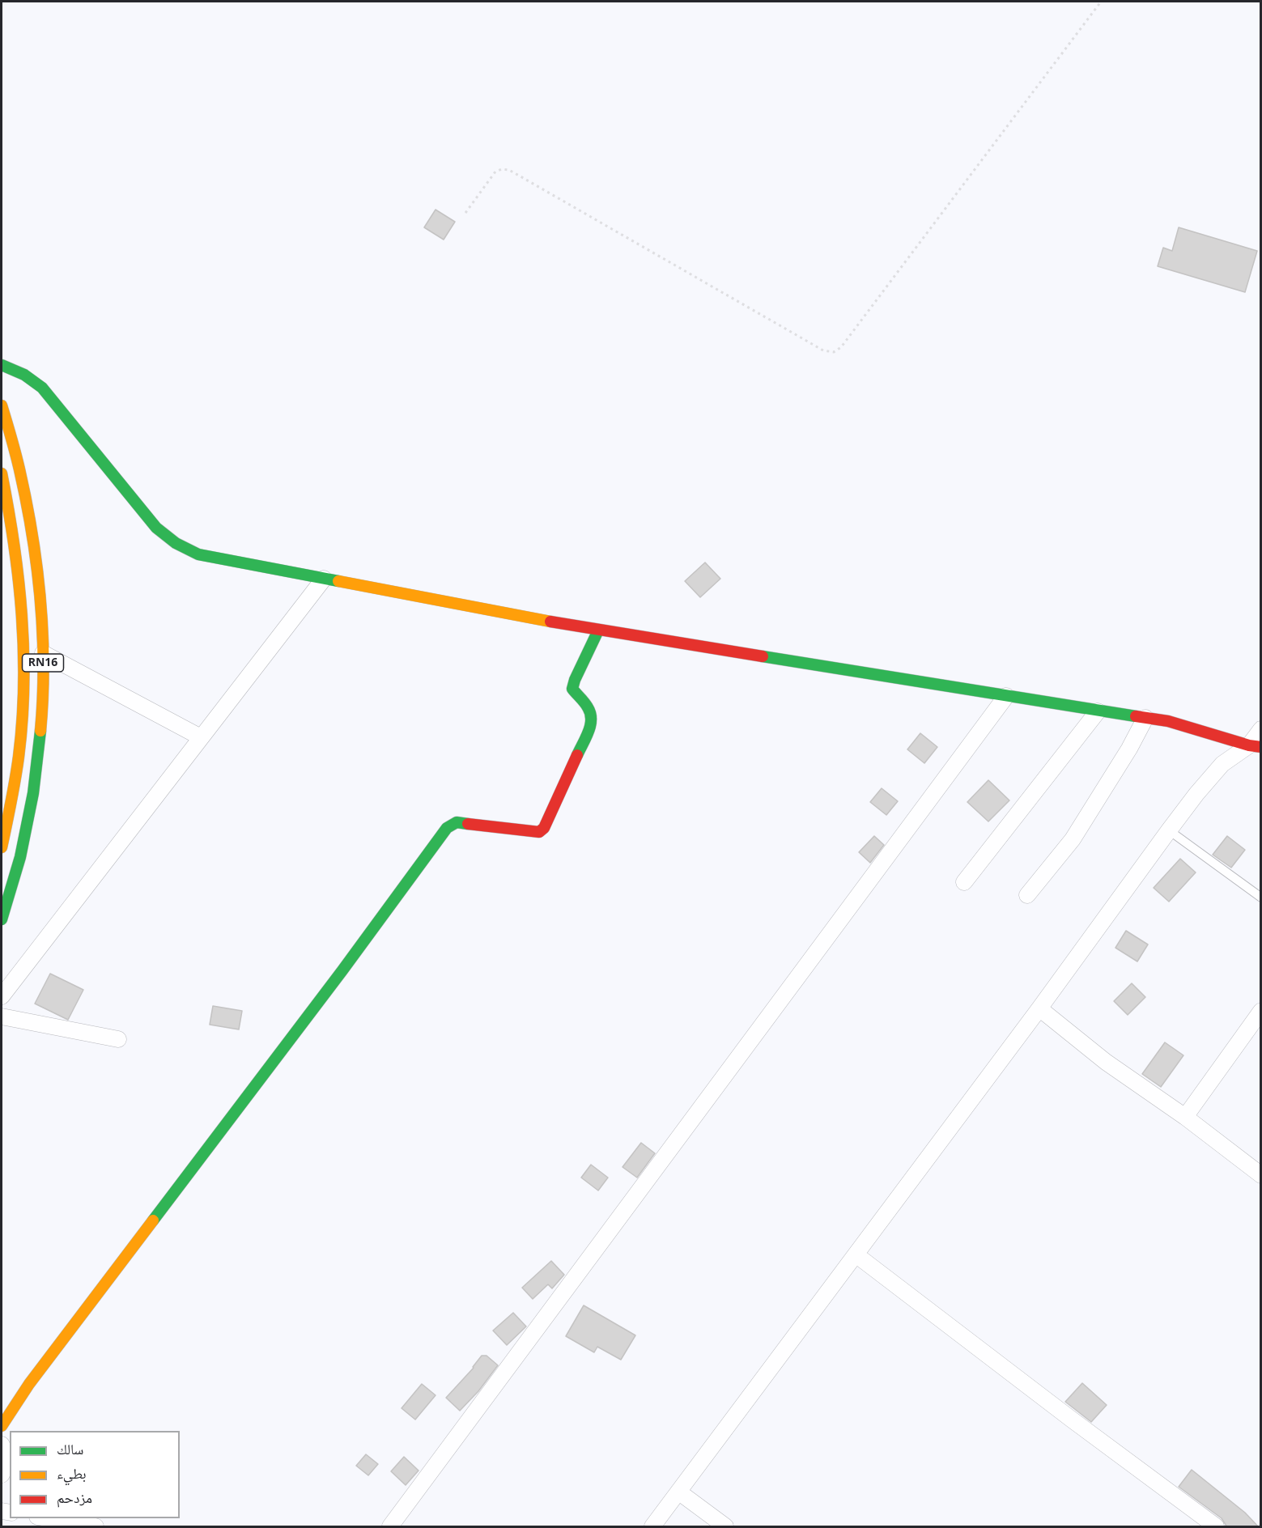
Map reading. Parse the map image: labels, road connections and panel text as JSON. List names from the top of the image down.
{
  "streets": {
    "main road": ["RN16"]
  },
  "legend": ["سالك", "بطيء", "مزدحم"]
}
